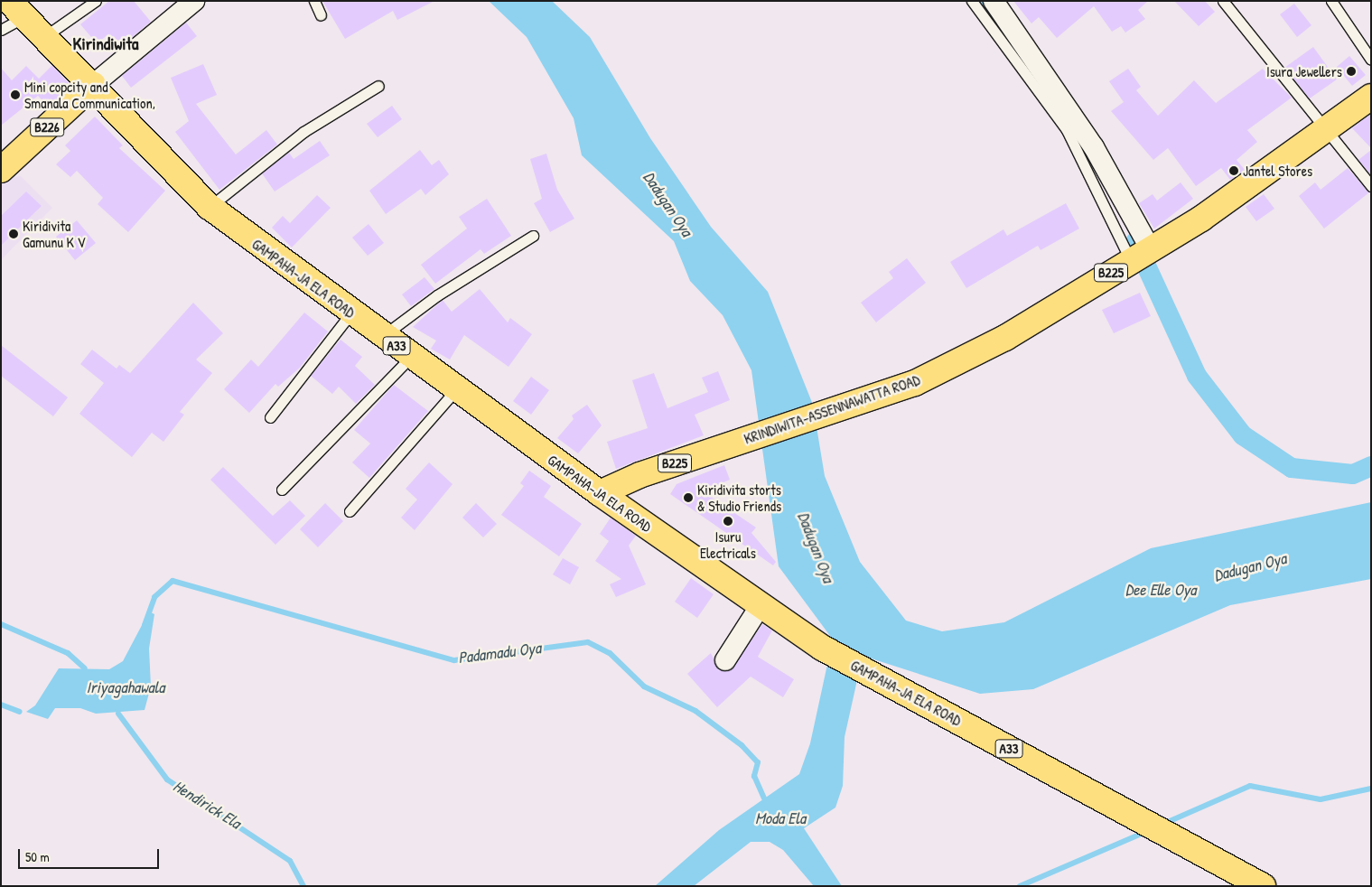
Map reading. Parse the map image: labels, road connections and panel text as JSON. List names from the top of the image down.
{
  "streets": {
    "main road": [
      "B226",
      "B225",
      "GAMPAHA-JA ELA ROAD",
      "A33",
      "KRINDIWITA-ASSENNAWATTA ROAD"
    ]
  },
  "crossings": [
    ["B226", "GAMPAHA-JA ELA ROAD"],
    ["GAMPAHA-JA ELA ROAD", "KRINDIWITA-ASSENNAWATTA ROAD"]
  ],
  "districts": ["Kirindiwita"],
  "water": [
    "Dadugan Oya",
    "Dee Elle Oya",
    "Padamadu Oya",
    "Iriyagahawala",
    "Hendirick Ela",
    "Moda Ela"
  ],
  "places": [
    "Isura Jewellers",
    "Mini copcity and Smanala Communication,",
    "Jantel Stores",
    "Kiridivita Gamunu K V",
    "Kiridivita storts & Studio Friends",
    "Isuru Electricals"
  ],
  "scale_bar": "50 m"
}
